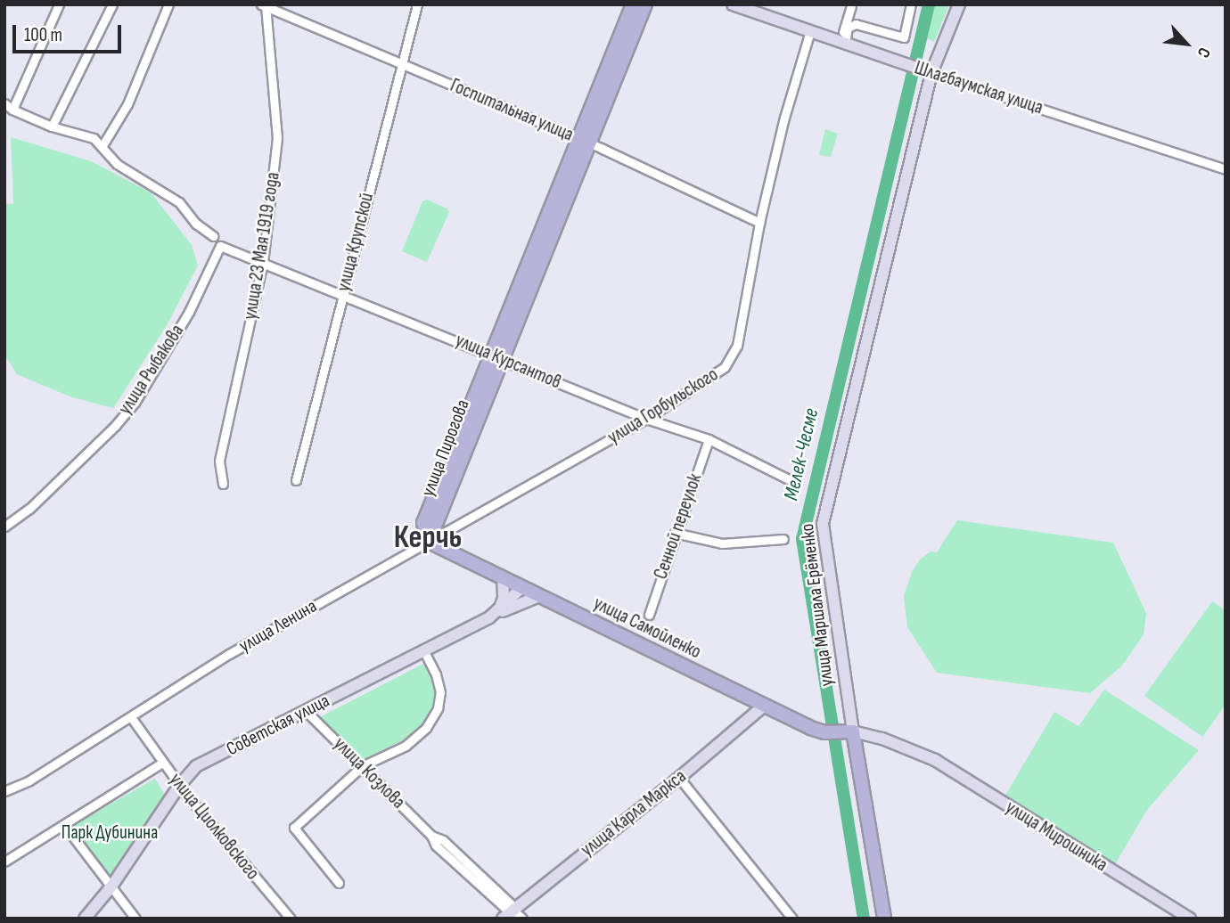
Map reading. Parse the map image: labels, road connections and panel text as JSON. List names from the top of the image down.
{
  "streets": {
    "main road": [
      "Шлагбаумская улица",
      "улица Пирогова",
      "улица Маршала Ерёменко",
      "улица Самойленко",
      "Советская улица",
      "улица Карла Маркса",
      "улица Мирошника"
    ],
    "street": [
      "Госпитальная улица",
      "улица Крупской",
      "улица 23 Мая 1919 года",
      "улица Курсантов",
      "улица Рыбакова",
      "улица Горбульского",
      "Сенной переулок",
      "улица Ленина",
      "улица Козлова",
      "улица Циолковского"
    ]
  },
  "crossings": [
    ["Шлагбаумская улица", "улица Горбульского"],
    ["Шлагбаумская улица", "улица Маршала Ерёменко"],
    ["Госпитальная улица", "улица Крупской"],
    ["Госпитальная улица", "улица 23 Мая 1919 года"],
    ["Госпитальная улица", "улица Горбульского"],
    ["Госпитальная улица", "улица Пирогова"],
    ["улица Крупской", "улица Курсантов"],
    ["улица 23 Мая 1919 года", "улица Курсантов"],
    ["улица Курсантов", "улица Рыбакова"],
    ["улица Курсантов", "улица Горбульского"],
    ["улица Курсантов", "улица Пирогова"],
    ["улица Курсантов", "Сенной переулок"],
    ["улица Горбульского", "улица Пирогова"],
    ["улица Горбульского", "улица Ленина"],
    ["улица Горбульского", "улица Самойленко"],
    ["улица Пирогова", "улица Ленина"],
    ["улица Пирогова", "улица Самойленко"],
    ["улица Маршала Ерёменко", "улица Самойленко"],
    ["улица Маршала Ерёменко", "улица Мирошника"],
    ["улица Ленина", "улица Самойленко"],
    ["улица Ленина", "улица Циолковского"],
    ["улица Самойленко", "Советская улица"],
    ["улица Самойленко", "улица Карла Маркса"],
    ["улица Самойленко", "улица Мирошника"],
    ["Советская улица", "улица Козлова"],
    ["Советская улица", "улица Циолковского"],
    ["улица Козлова", "улица Карла Маркса"]
  ],
  "districts": ["Керчь"],
  "water": ["Мелек-Чесме"],
  "parks": ["Парк Дубинина"],
  "scale_bar": "100 m",
  "north": "bottom right"
}
